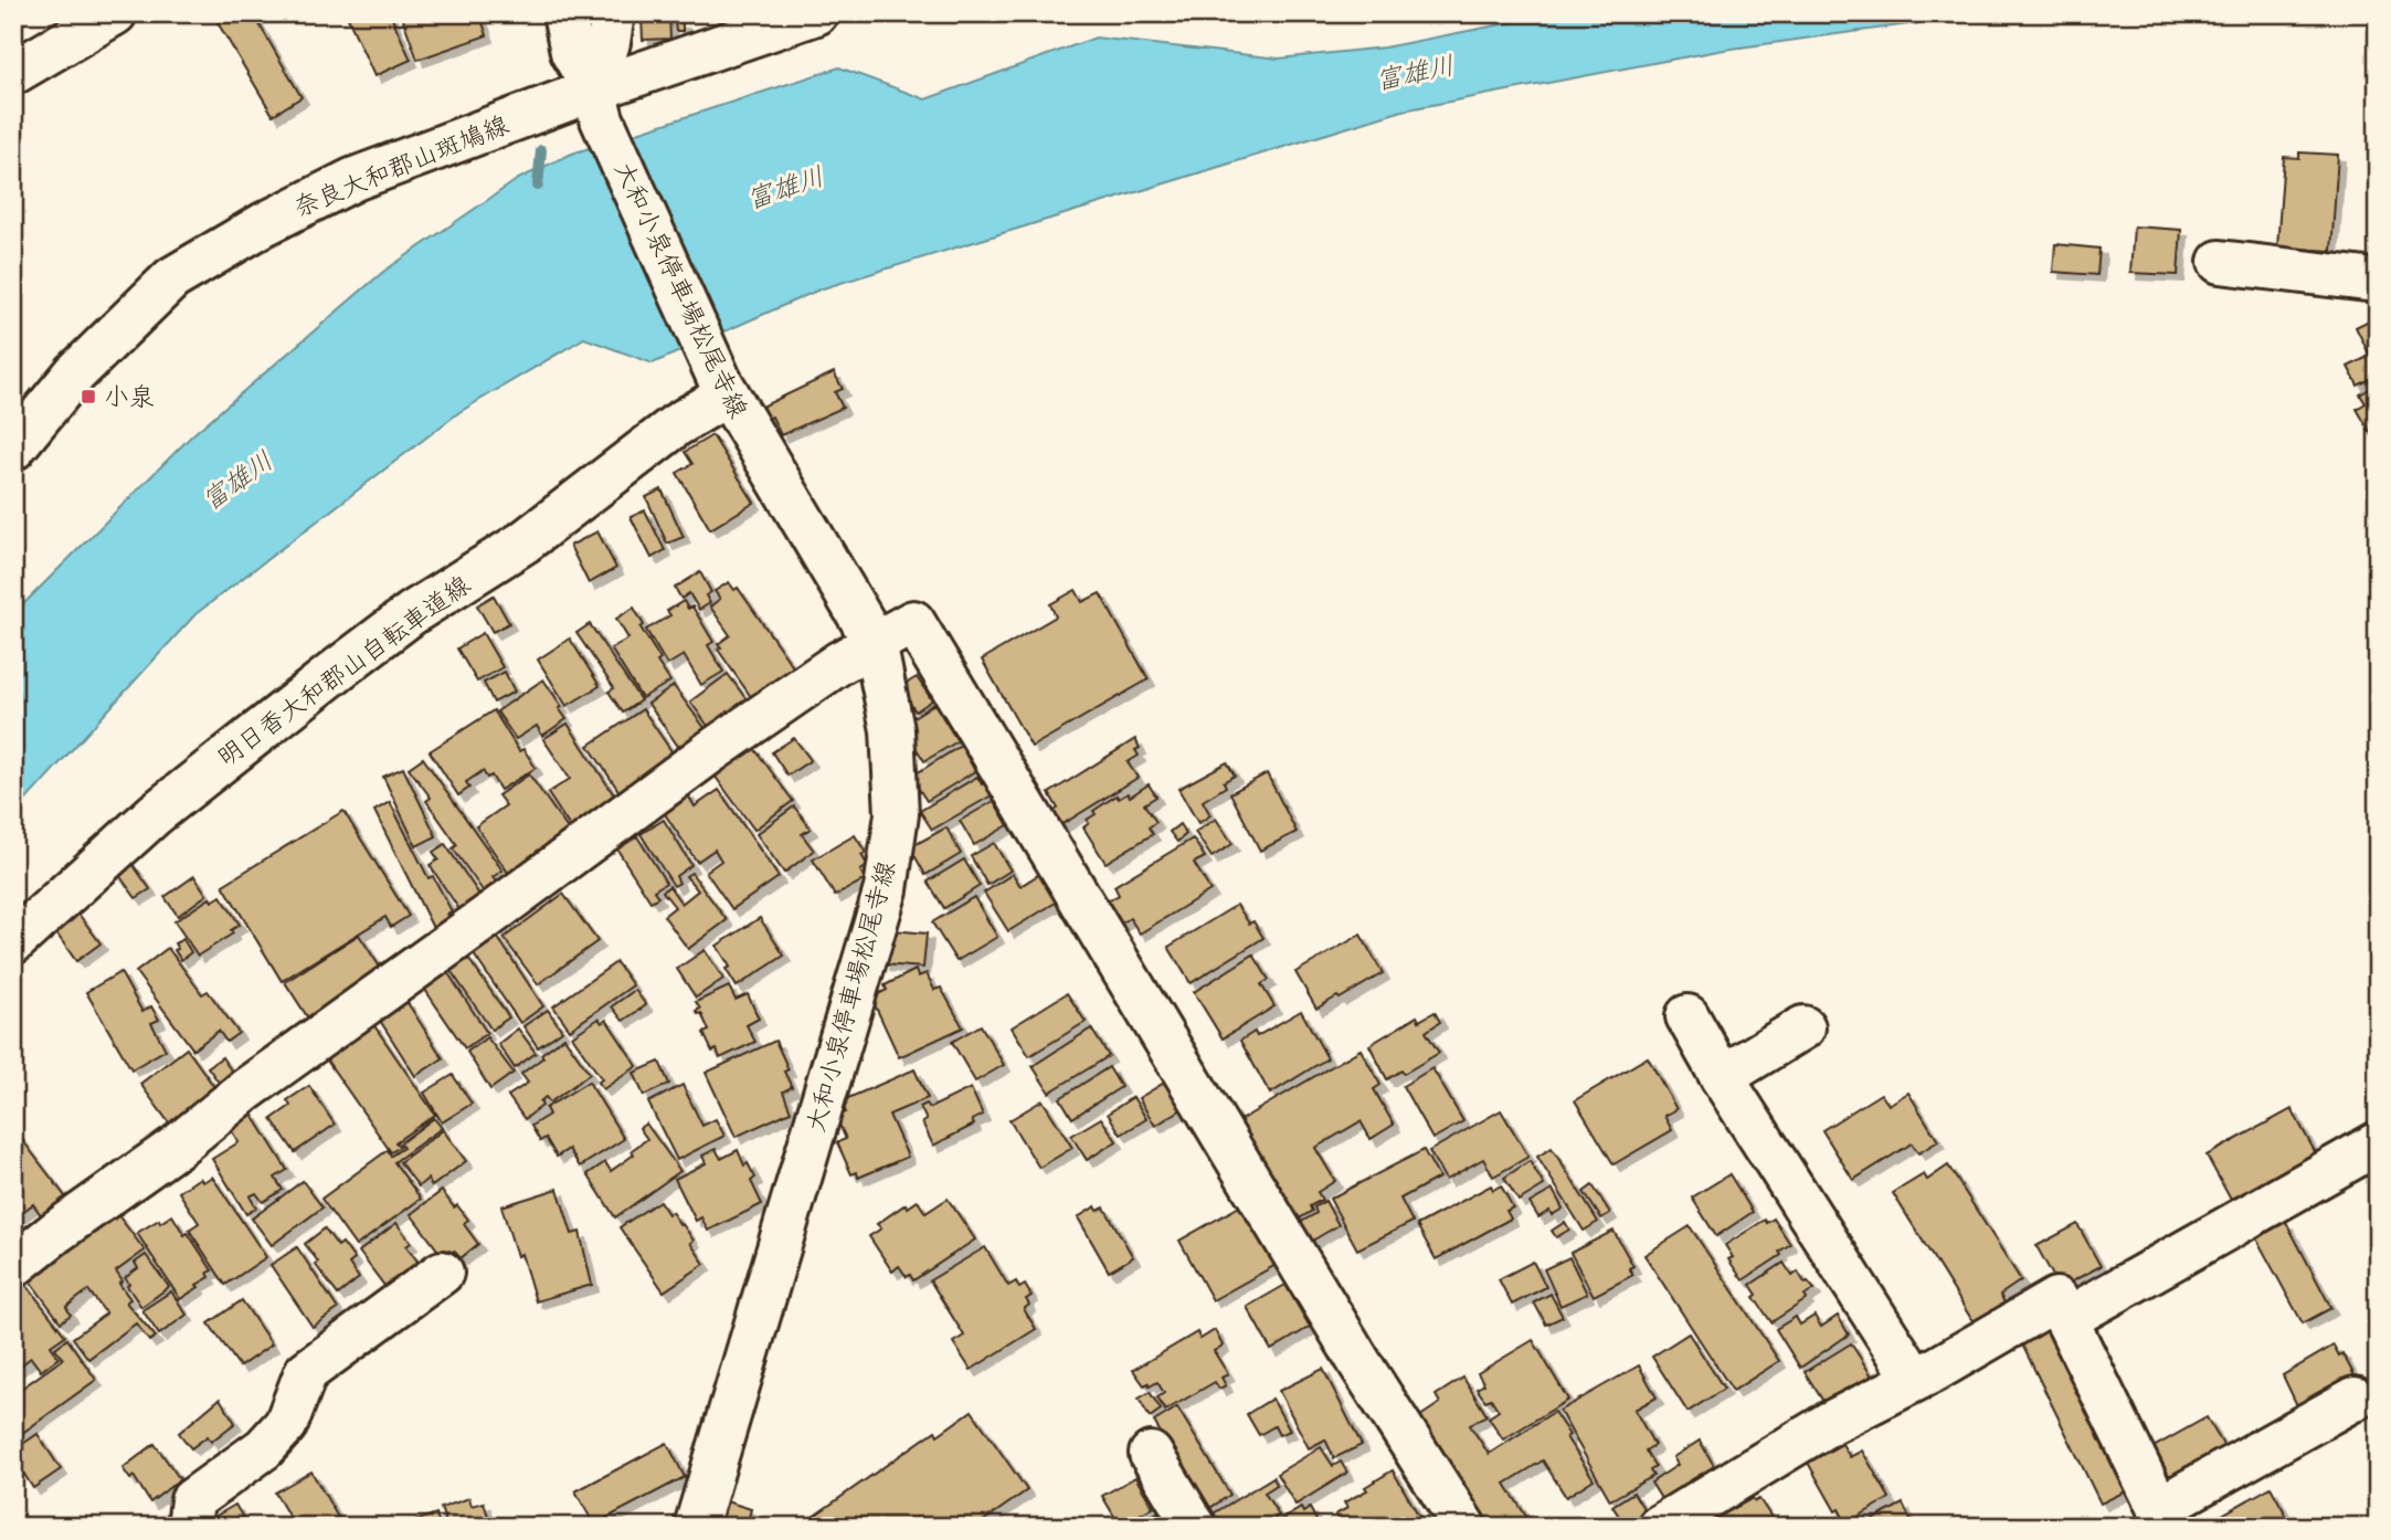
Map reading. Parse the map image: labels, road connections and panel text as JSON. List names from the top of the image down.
{
  "streets": {
    "street": ["奈良大和郡山斑鳩線", "大和小泉停車場松尾寺線", "明日香大和郡山自転車道線"]
  },
  "crossings": [
    ["奈良大和郡山斑鳩線", "大和小泉停車場松尾寺線"],
    ["大和小泉停車場松尾寺線", "明日香大和郡山自転車道線"]
  ],
  "water": ["富雄川"],
  "places": {
    "transit": ["小泉"]
  }
}
